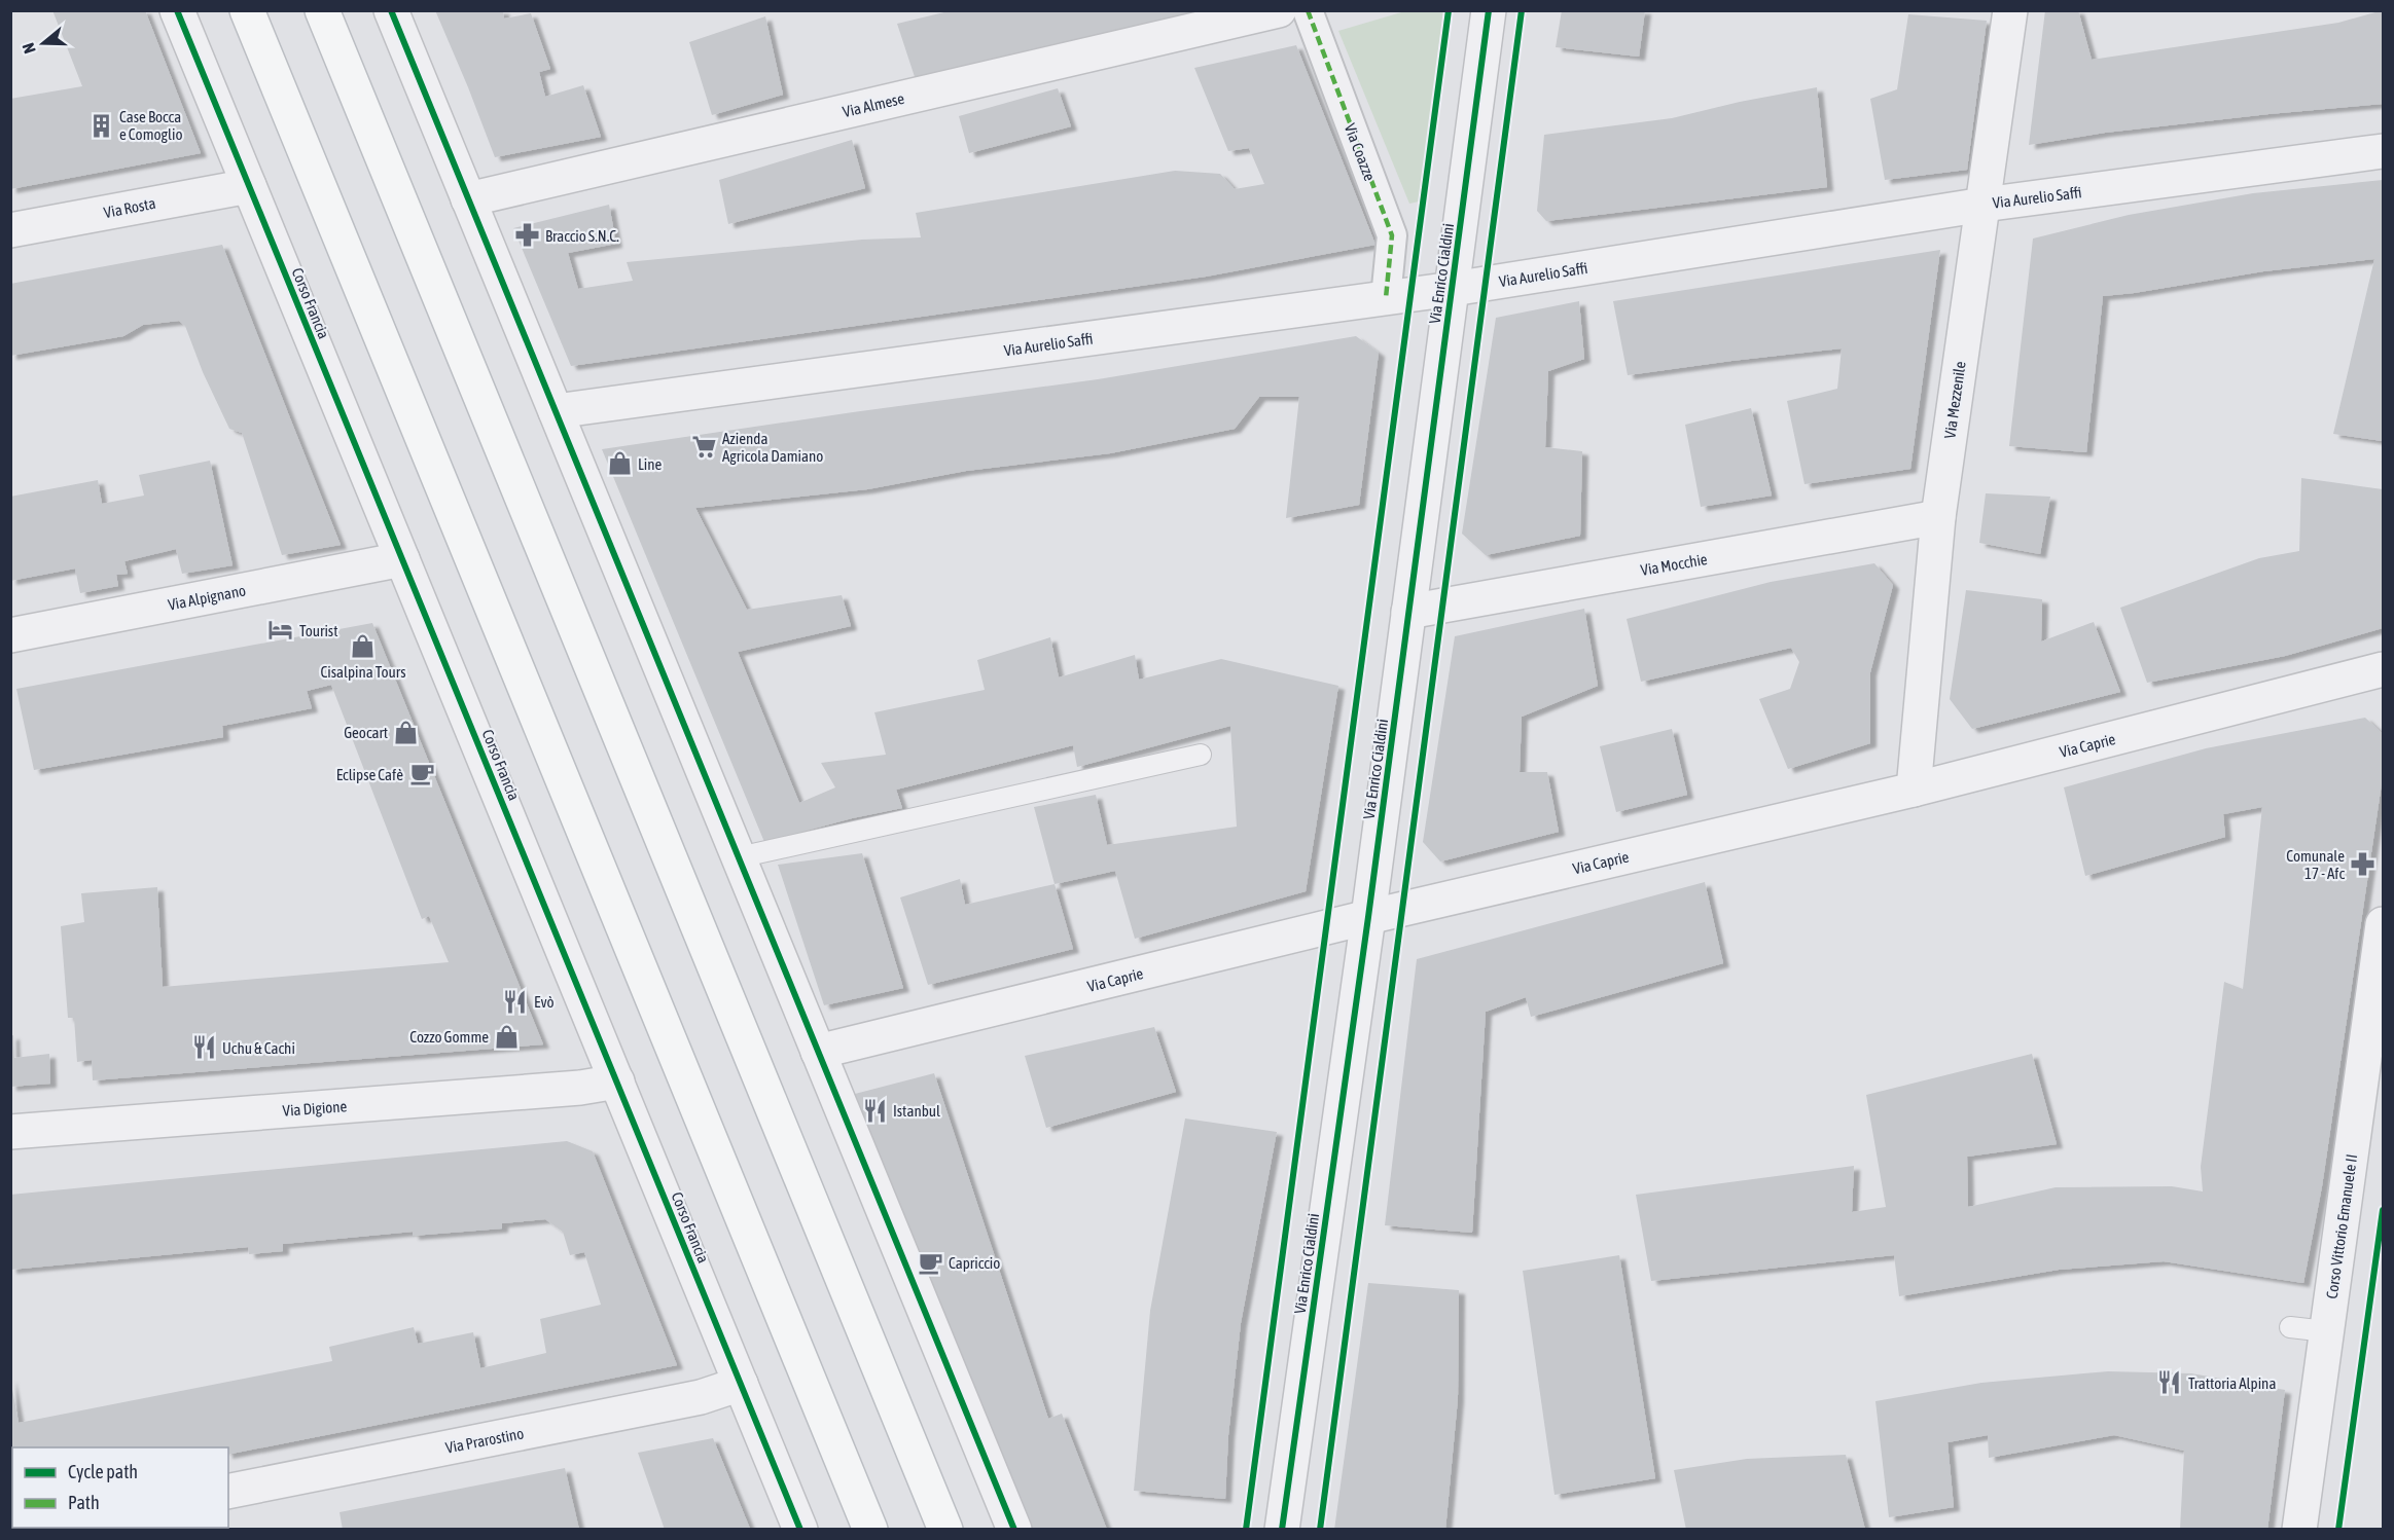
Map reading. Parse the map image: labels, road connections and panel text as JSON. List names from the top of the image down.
{
  "streets": {
    "street": [
      "Via Almese",
      "Via Coazze",
      "Via Aurelio Saffi",
      "Via Rosta",
      "Via Enrico Cialdini",
      "Corso Francia",
      "Via Mezzenile",
      "Via Mocchie",
      "Via Alpignano",
      "Via Caprie",
      "Via Digione",
      "Corso Vittorio Emanuele II",
      "Via Prarostino"
    ]
  },
  "crossings": [
    ["Via Coazze", "Via Aurelio Saffi"],
    ["Via Aurelio Saffi", "Via Enrico Cialdini"],
    ["Via Aurelio Saffi", "Via Mezzenile"],
    ["Via Rosta", "Corso Francia"],
    ["Via Enrico Cialdini", "Via Mocchie"],
    ["Via Enrico Cialdini", "Via Caprie"],
    ["Corso Francia", "Via Alpignano"],
    ["Corso Francia", "Via Digione"],
    ["Corso Francia", "Via Prarostino"],
    ["Via Mezzenile", "Via Mocchie"],
    ["Via Mezzenile", "Via Caprie"]
  ],
  "places": {
    "building": ["Case Bocca e Comoglio"],
    "pharmacy": ["Braccio S.N.C.", "Comunale 17 - Afc"],
    "supermarket": ["Azienda Agricola Damiano"],
    "shop": [
      "Line",
      "Cisalpina Tours",
      "Geocart",
      "Cozzo Gomme"
    ],
    "hotel": ["Tourist"],
    "cafe": ["Eclipse Cafè", "Capriccio"],
    "restaurant": [
      "Evò",
      "Uchu & Cachi",
      "Istanbul",
      "Trattoria Alpina"
    ]
  },
  "legend": ["Cycle path", "Path"],
  "north": "left"
}
